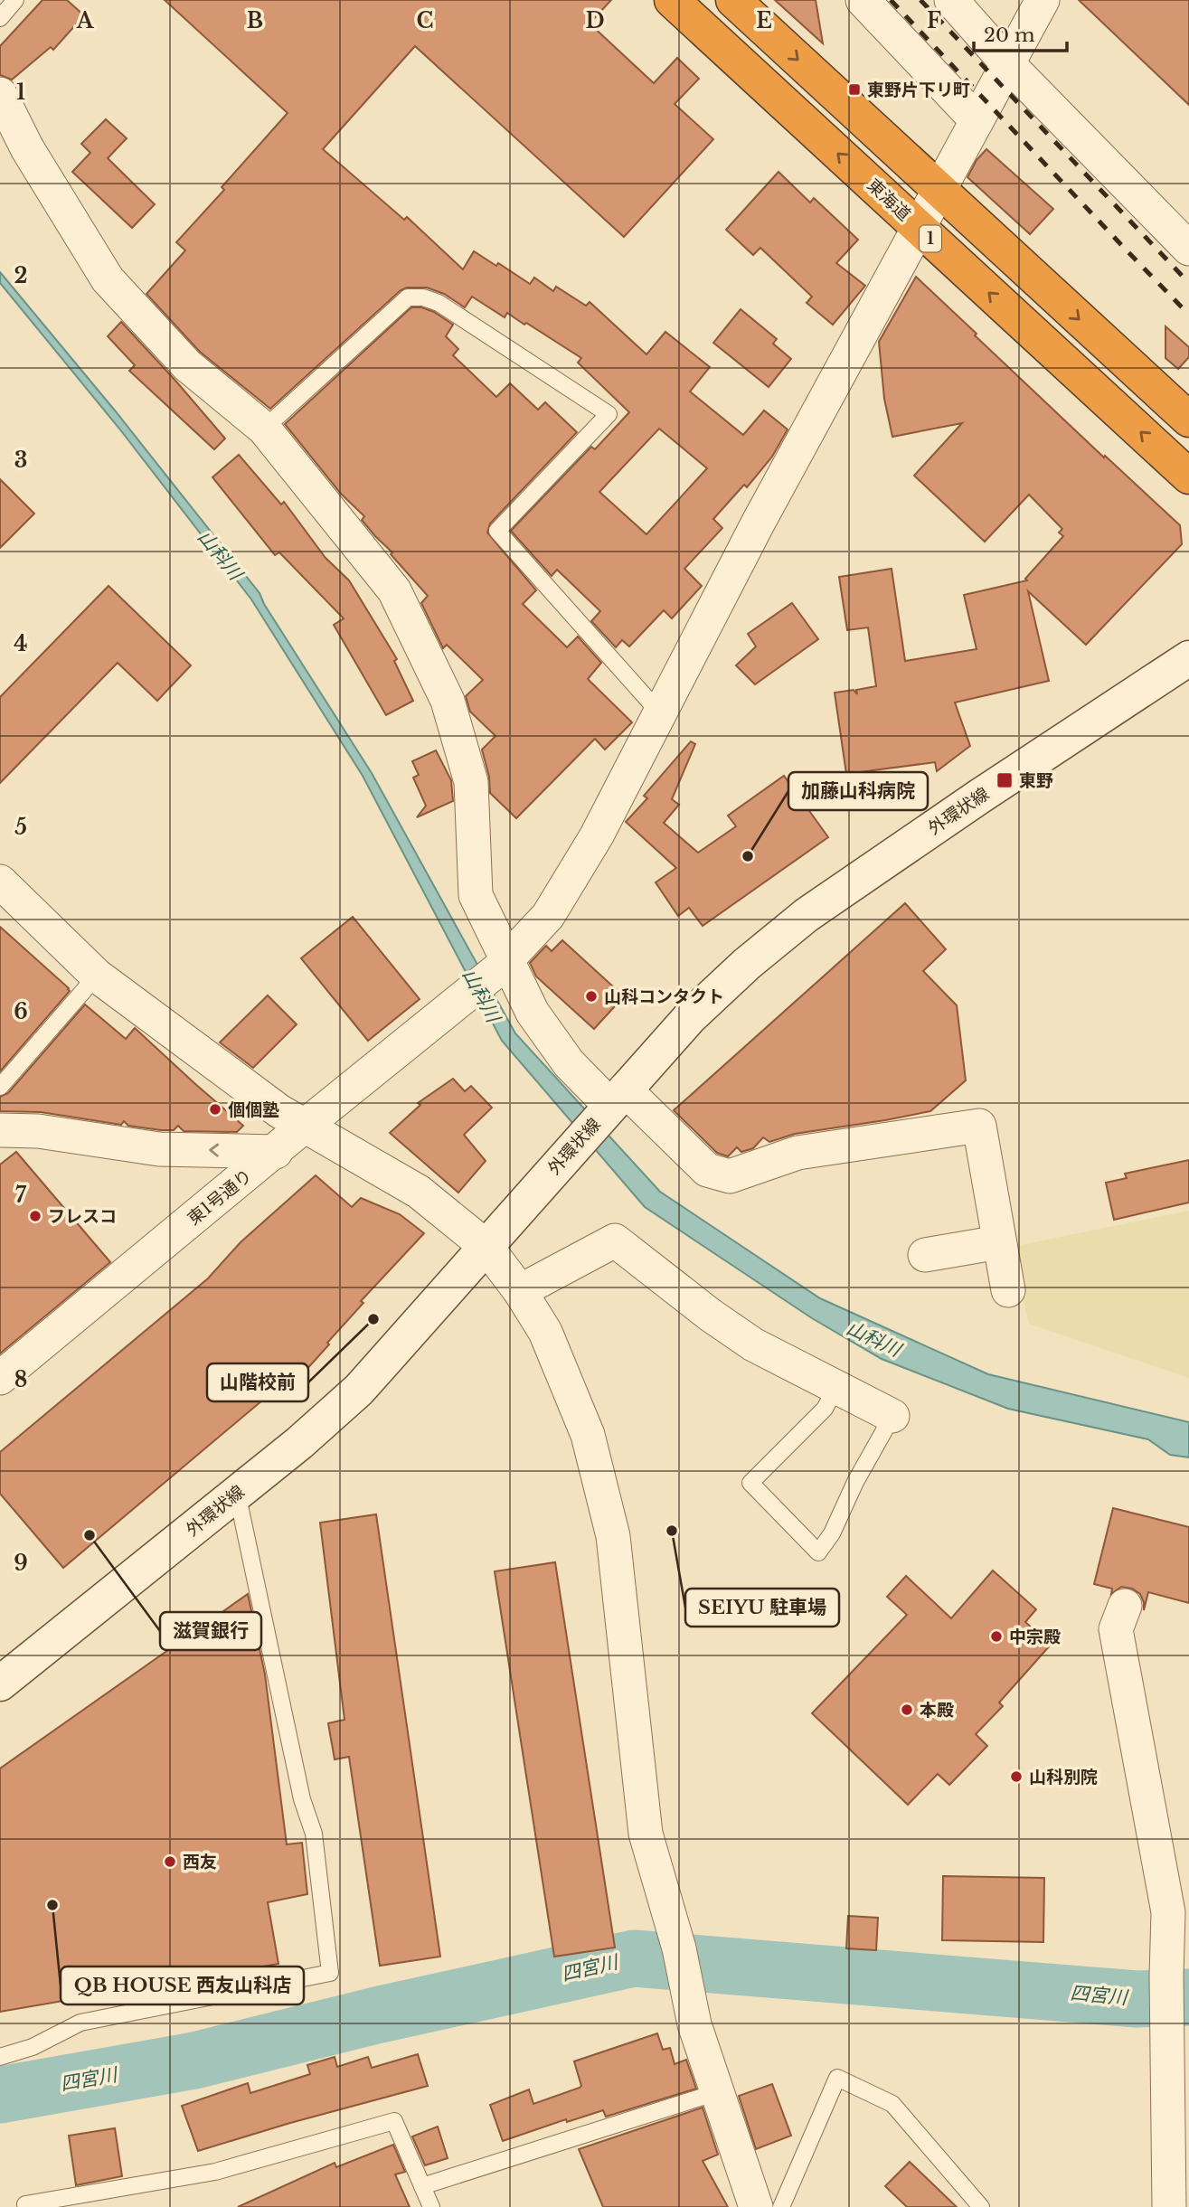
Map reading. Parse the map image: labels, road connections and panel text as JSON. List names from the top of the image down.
{
  "streets": {
    "highway": ["東海道", "1"],
    "street": ["外環状線", "東1号通り"]
  },
  "crossings": [
    ["東海道", "東1号通り"],
    ["1", "東1号通り"]
  ],
  "water": ["山科川", "四宮川"],
  "places": {
    "transit": ["東野片下リ町", "東野"],
    "other": [
      "加藤山科病院",
      "山科コンタクト",
      "個個塾",
      "フレスコ",
      "山階校前",
      "SEIYU 駐車場",
      "滋賀銀行",
      "中宗殿",
      "本殿",
      "山科別院",
      "西友",
      "QB HOUSE 西友山科店"
    ]
  },
  "scale_bar": "20 m",
  "grid": {
    "columns": [
      "A",
      "B",
      "C",
      "D",
      "E",
      "F"
    ],
    "rows": [
      "1",
      "2",
      "3",
      "4",
      "5",
      "6",
      "7",
      "8",
      "9"
    ]
  }
}
